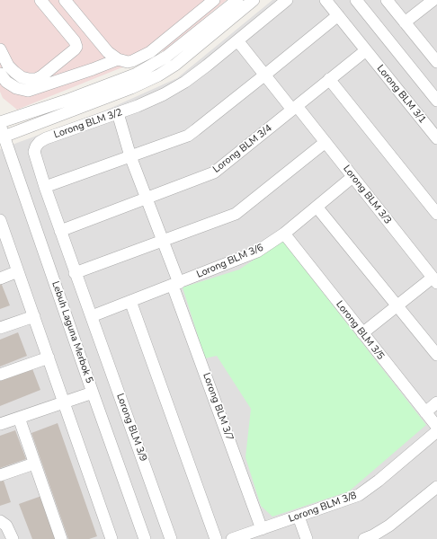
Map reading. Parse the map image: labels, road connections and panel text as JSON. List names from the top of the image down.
{
  "streets": {
    "street": [
      "Lorong BLM 3/1",
      "Lorong BLM 3/2",
      "Lorong BLM 3/4",
      "Lorong BLM 3/3",
      "Lorong BLM 3/6",
      "Lorong BLM 3/5",
      "Lebuh Laguna Merbok 5",
      "Lorong BLM 3/7",
      "Lorong BLM 3/9",
      "Lorong BLM 3/8"
    ]
  },
  "crossings": [
    ["Lorong BLM 3/1", "Lorong BLM 3/4"],
    ["Lorong BLM 3/2", "Lorong BLM 3/4"],
    ["Lorong BLM 3/2", "Lorong BLM 3/3"],
    ["Lorong BLM 3/2", "Lorong BLM 3/6"],
    ["Lorong BLM 3/2", "Lorong BLM 3/7"],
    ["Lorong BLM 3/2", "Lorong BLM 3/9"],
    ["Lorong BLM 3/4", "Lorong BLM 3/3"],
    ["Lorong BLM 3/4", "Lorong BLM 3/7"],
    ["Lorong BLM 3/3", "Lorong BLM 3/6"],
    ["Lorong BLM 3/6", "Lorong BLM 3/5"],
    ["Lorong BLM 3/6", "Lorong BLM 3/7"],
    ["Lorong BLM 3/6", "Lorong BLM 3/9"],
    ["Lorong BLM 3/7", "Lorong BLM 3/8"]
  ]
}
